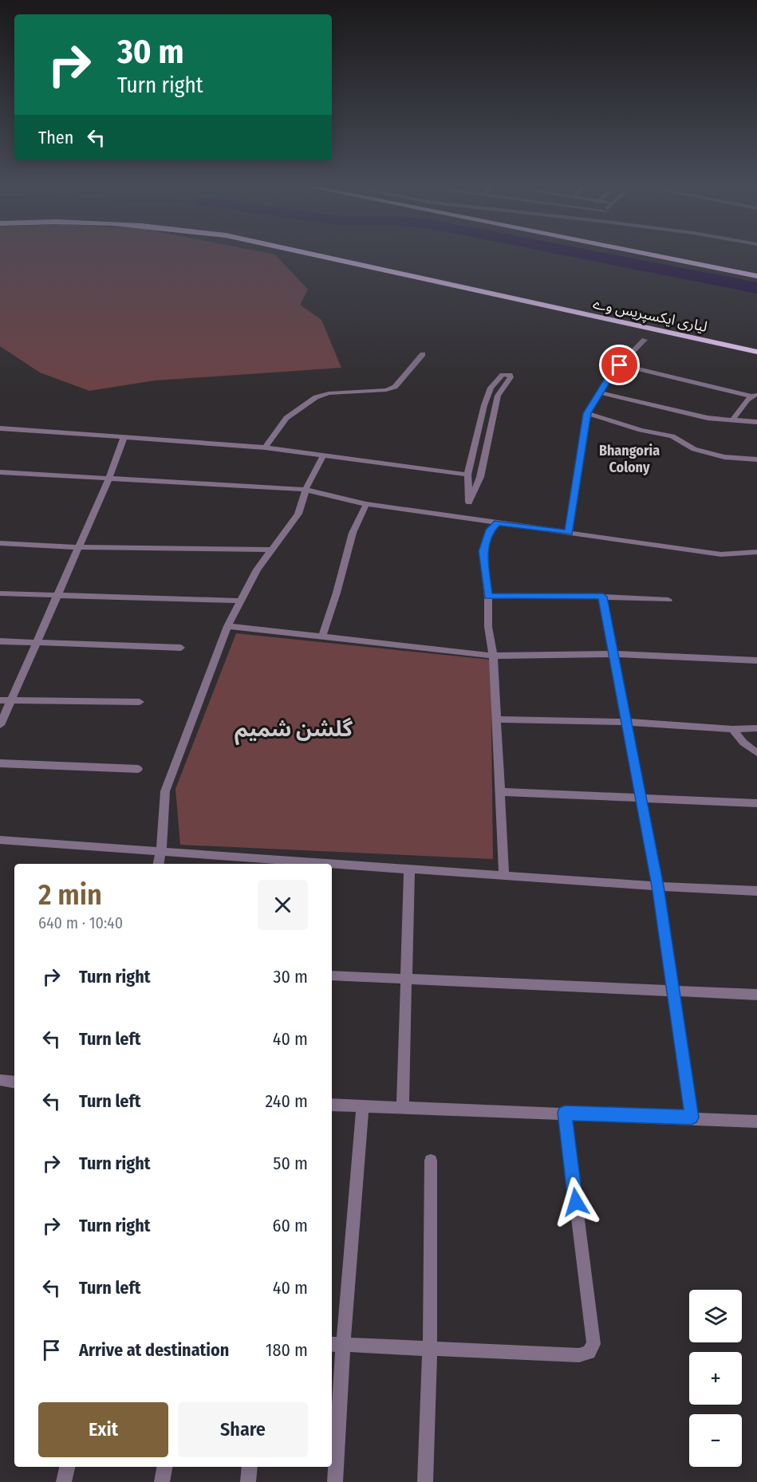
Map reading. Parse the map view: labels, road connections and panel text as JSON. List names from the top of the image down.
{
  "streets": {
    "highway": ["لیاری ایکسپریس وے"]
  },
  "districts": ["Bhangoria Colony", "گلشن شمیم"],
  "page": {
    "turn": ["30 m", "Turn right"],
    "then": "Then",
    "heading": ["2 min", "640 m · 10:40"],
    "list": [
      {
        "name": "Turn right",
        "value": "30 m"
      },
      {
        "name": "Turn left",
        "value": "40 m"
      },
      {
        "name": "Turn left",
        "value": "240 m"
      },
      {
        "name": "Turn right",
        "value": "50 m"
      },
      {
        "name": "Turn right",
        "value": "60 m"
      },
      {
        "name": "Turn left",
        "value": "40 m"
      },
      {
        "name": "Arrive at destination",
        "value": "180 m"
      }
    ],
    "map_buttons": ["+", "−"],
    "buttons": ["Exit", "Share"]
  }
}
